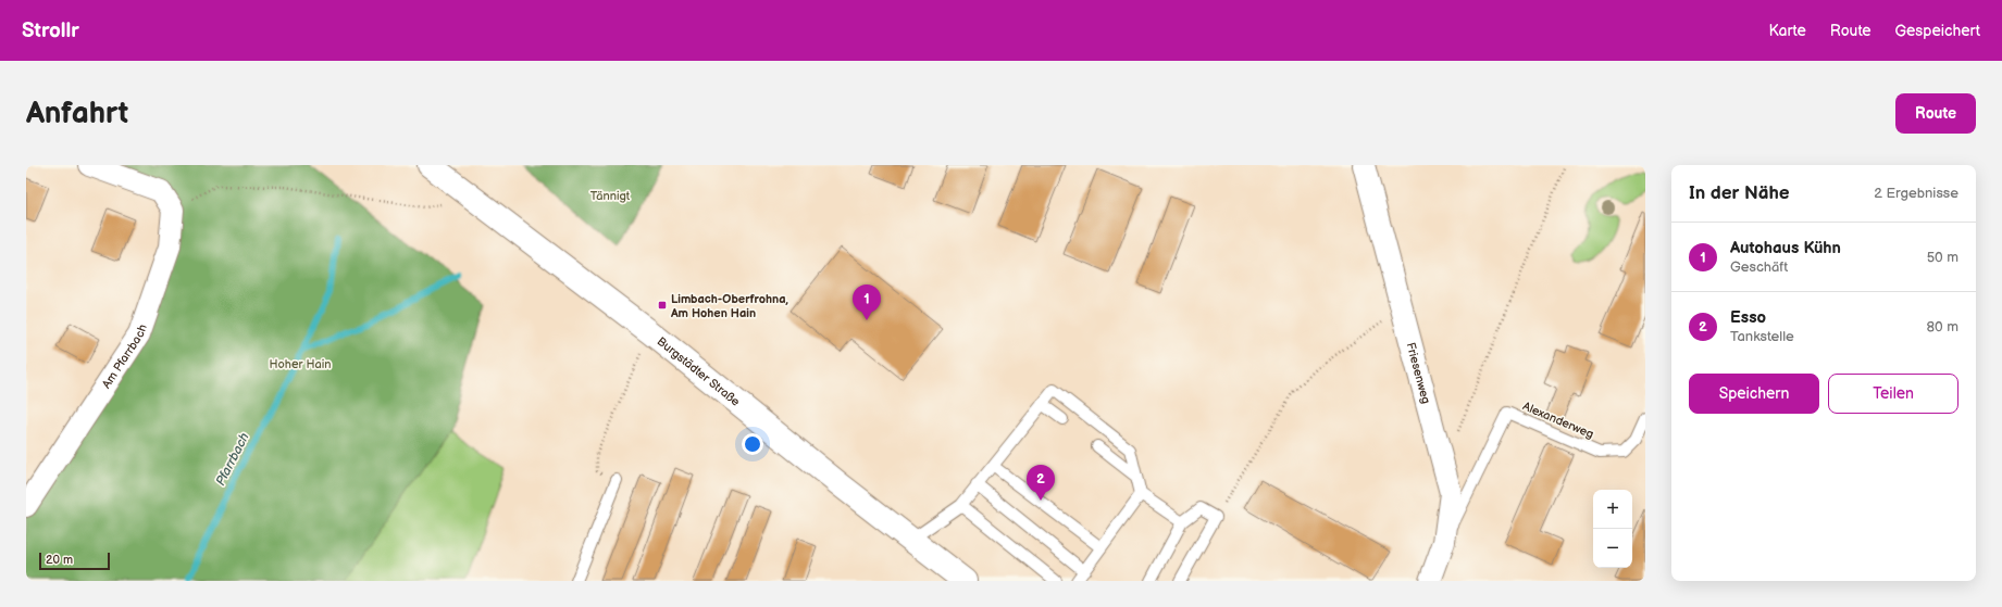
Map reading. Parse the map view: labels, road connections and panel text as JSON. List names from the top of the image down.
{
  "streets": {
    "main road": ["Burgstädter Straße"],
    "street": ["Am Pfarrbach", "Friesenweg"],
    "lane": ["Alexanderweg"]
  },
  "crossings": [
    ["Friesenweg", "Alexanderweg"]
  ],
  "water": ["Pfarrbach"],
  "parks": ["Tännigt", "Hoher Hain"],
  "places": {
    "transit": ["Limbach-Oberfrohna, Am Hohen Hain"]
  },
  "scale_bar": "20 m",
  "page": {
    "header": "Strollr",
    "nav": ["Karte", "Route", "Gespeichert"],
    "buttons": [
      "Route",
      ["Speichern", "Teilen"]
    ],
    "title": "Anfahrt",
    "heading": ["In der Nähe", "2 Ergebnisse"],
    "list": [
      {
        "mark": "1",
        "name": "Autohaus Kühn",
        "note": "Geschäft",
        "value": "50 m"
      },
      {
        "mark": "2",
        "name": "Esso",
        "note": "Tankstelle",
        "value": "80 m"
      }
    ],
    "pins": ["1", "2"],
    "map_buttons": ["+", "−"],
    "scale": "20 m"
  }
}
